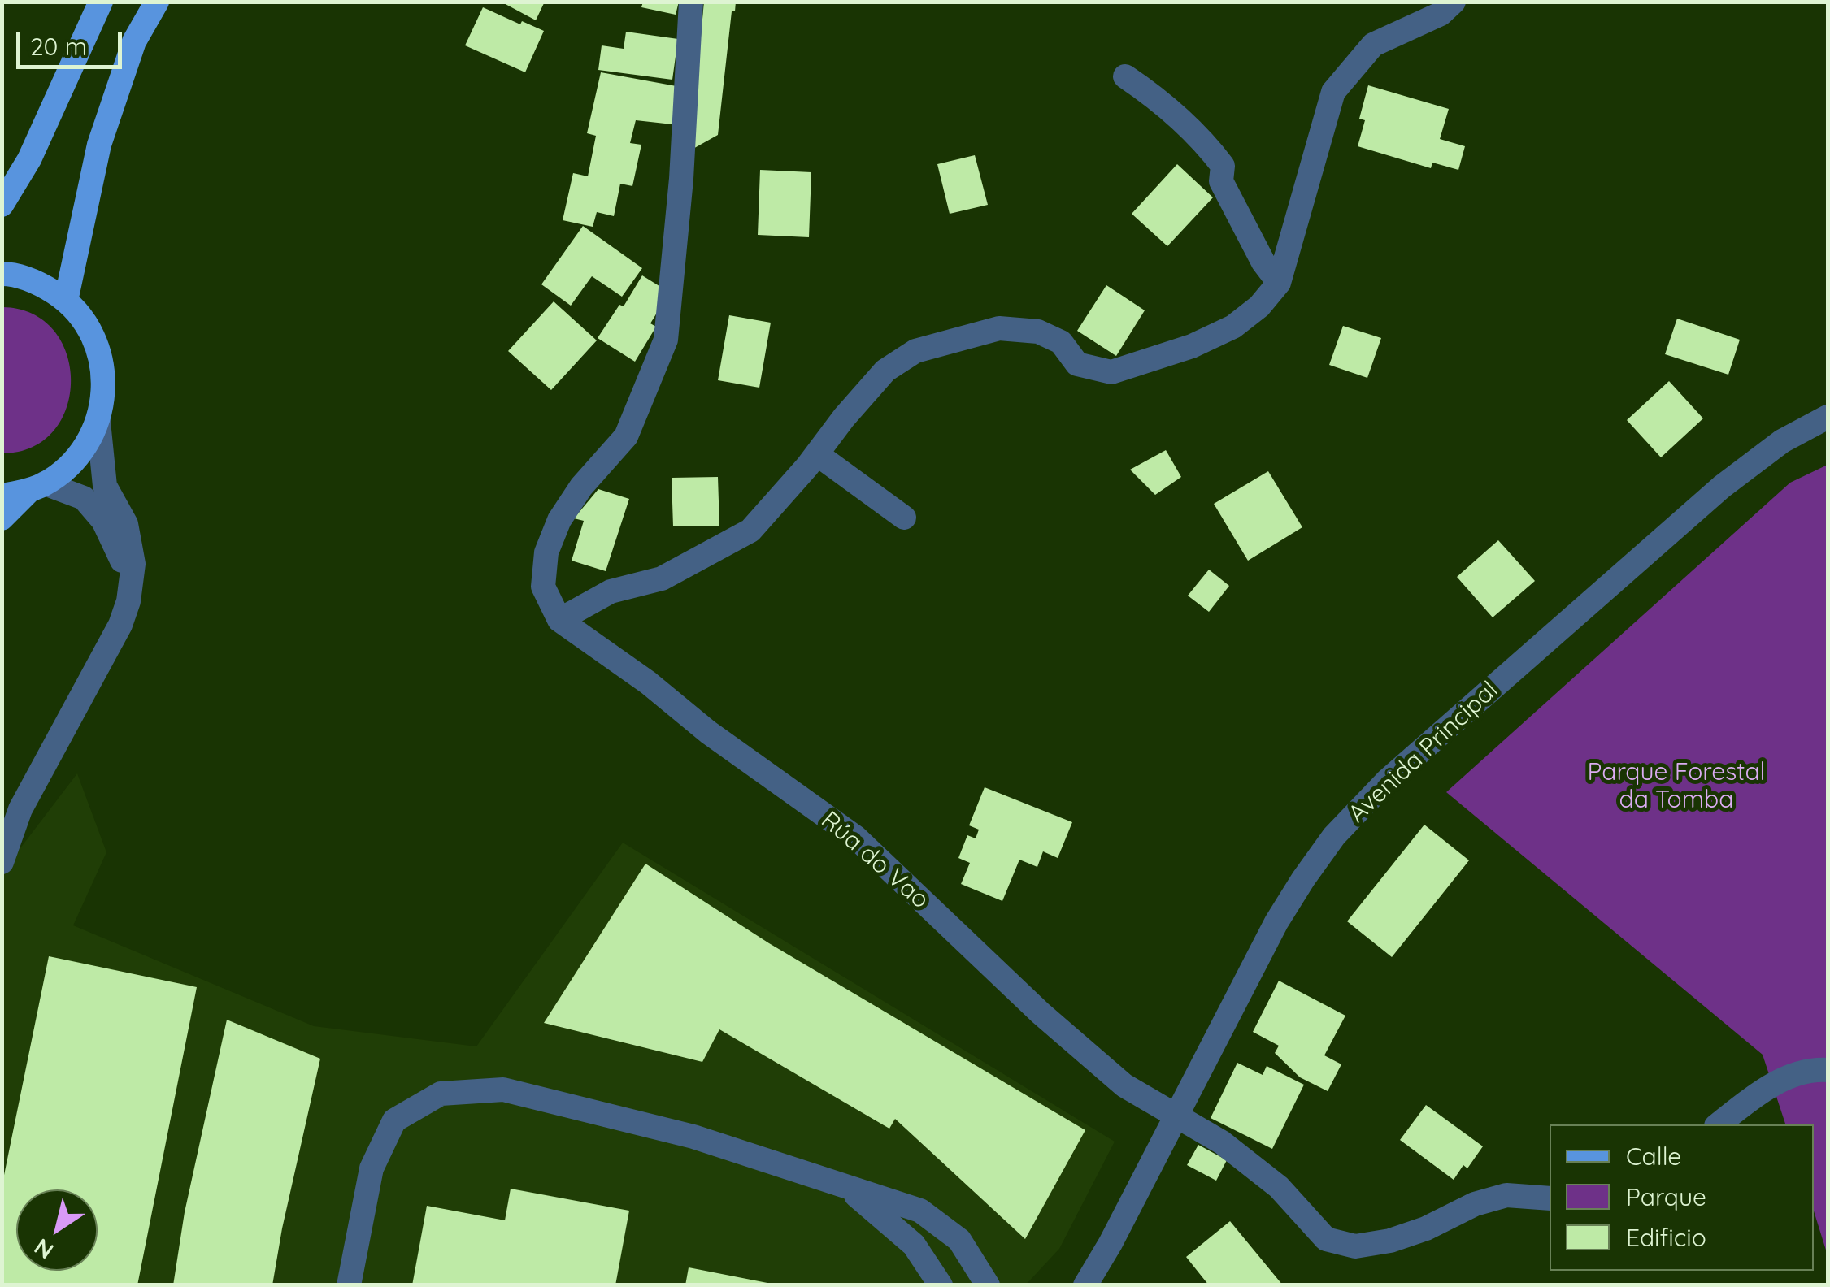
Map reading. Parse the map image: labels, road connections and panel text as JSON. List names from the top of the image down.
{
  "streets": {
    "street": ["Avenida Principal", "Rúa do Vao"]
  },
  "crossings": [
    ["Avenida Principal", "Rúa do Vao"]
  ],
  "parks": ["Parque Forestal da Tomba"],
  "legend": ["Calle", "Parque", "Edificio"],
  "scale_bar": "20 m",
  "north": "bottom left"
}
